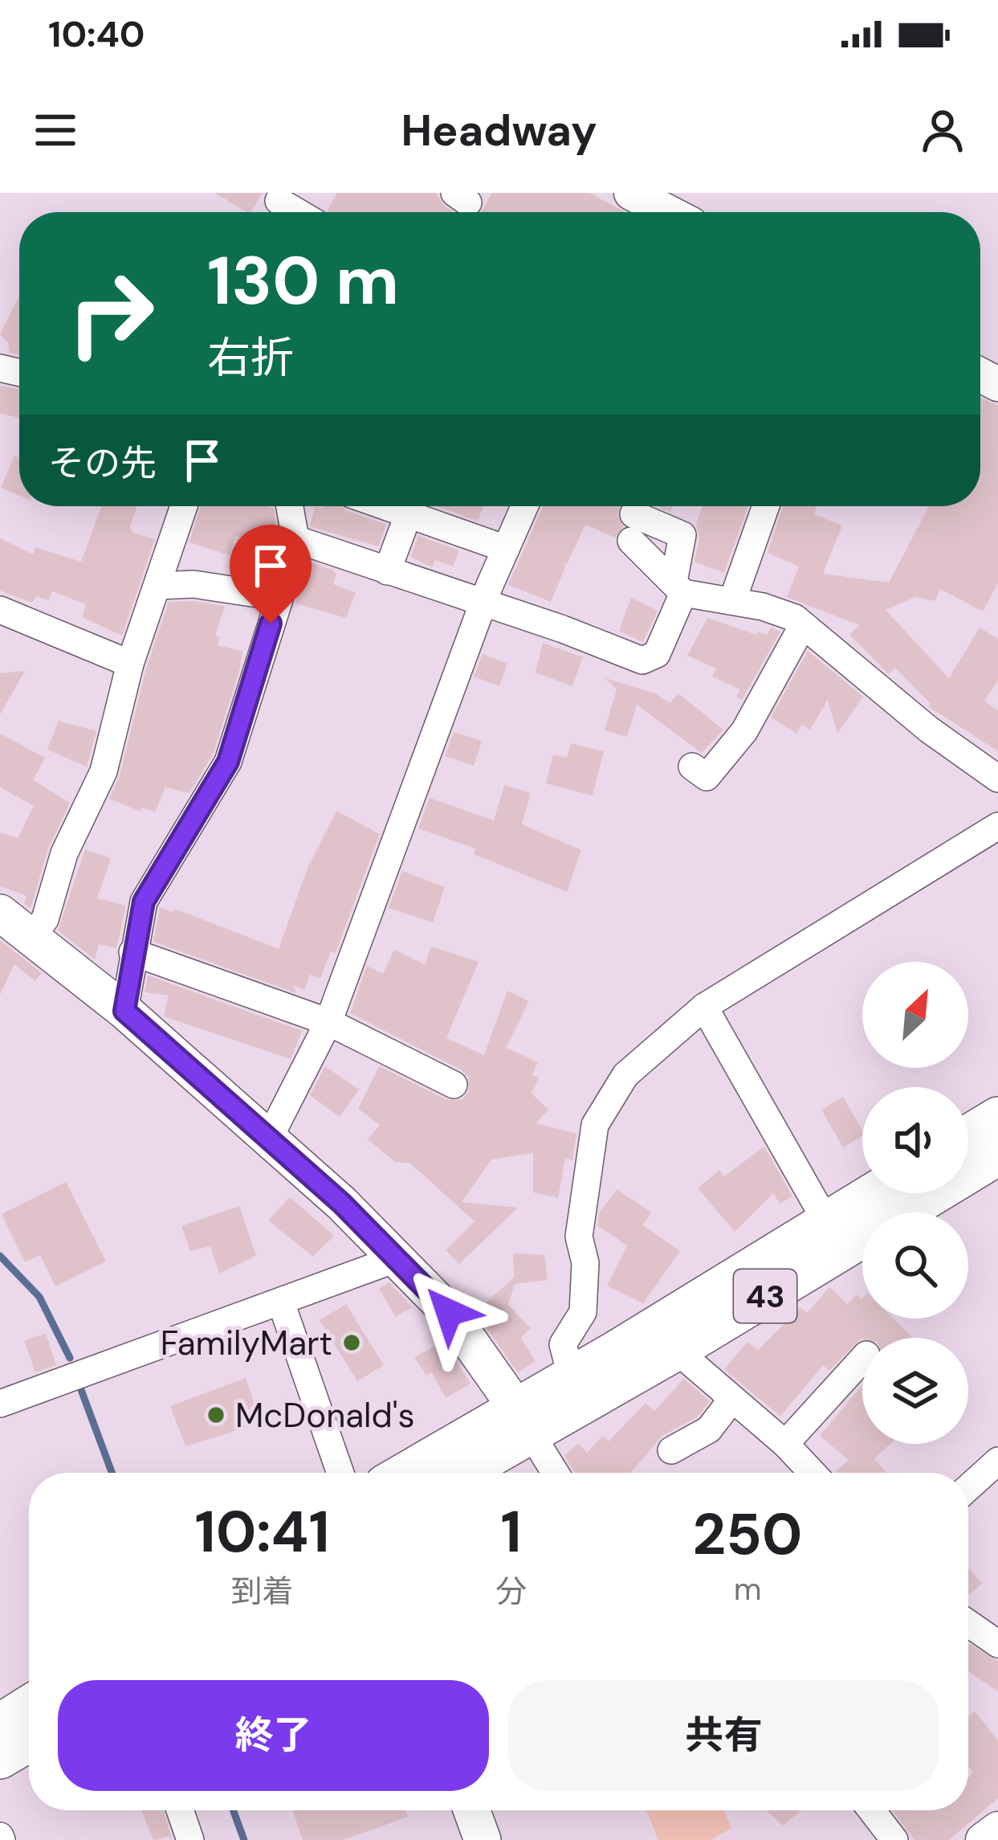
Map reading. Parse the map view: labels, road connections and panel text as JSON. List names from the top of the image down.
{
  "streets": {
    "main road": ["43"]
  },
  "places": ["FamilyMart", "McDonald's"],
  "north": "top right",
  "page": {
    "status": "10:40",
    "header": "Headway",
    "turn": ["130 m", "右折"],
    "then": "その先",
    "eta": [
      "10:41",
      "到着",
      "1",
      "分",
      "250",
      "m"
    ],
    "buttons": ["終了", "共有"]
  }
}
